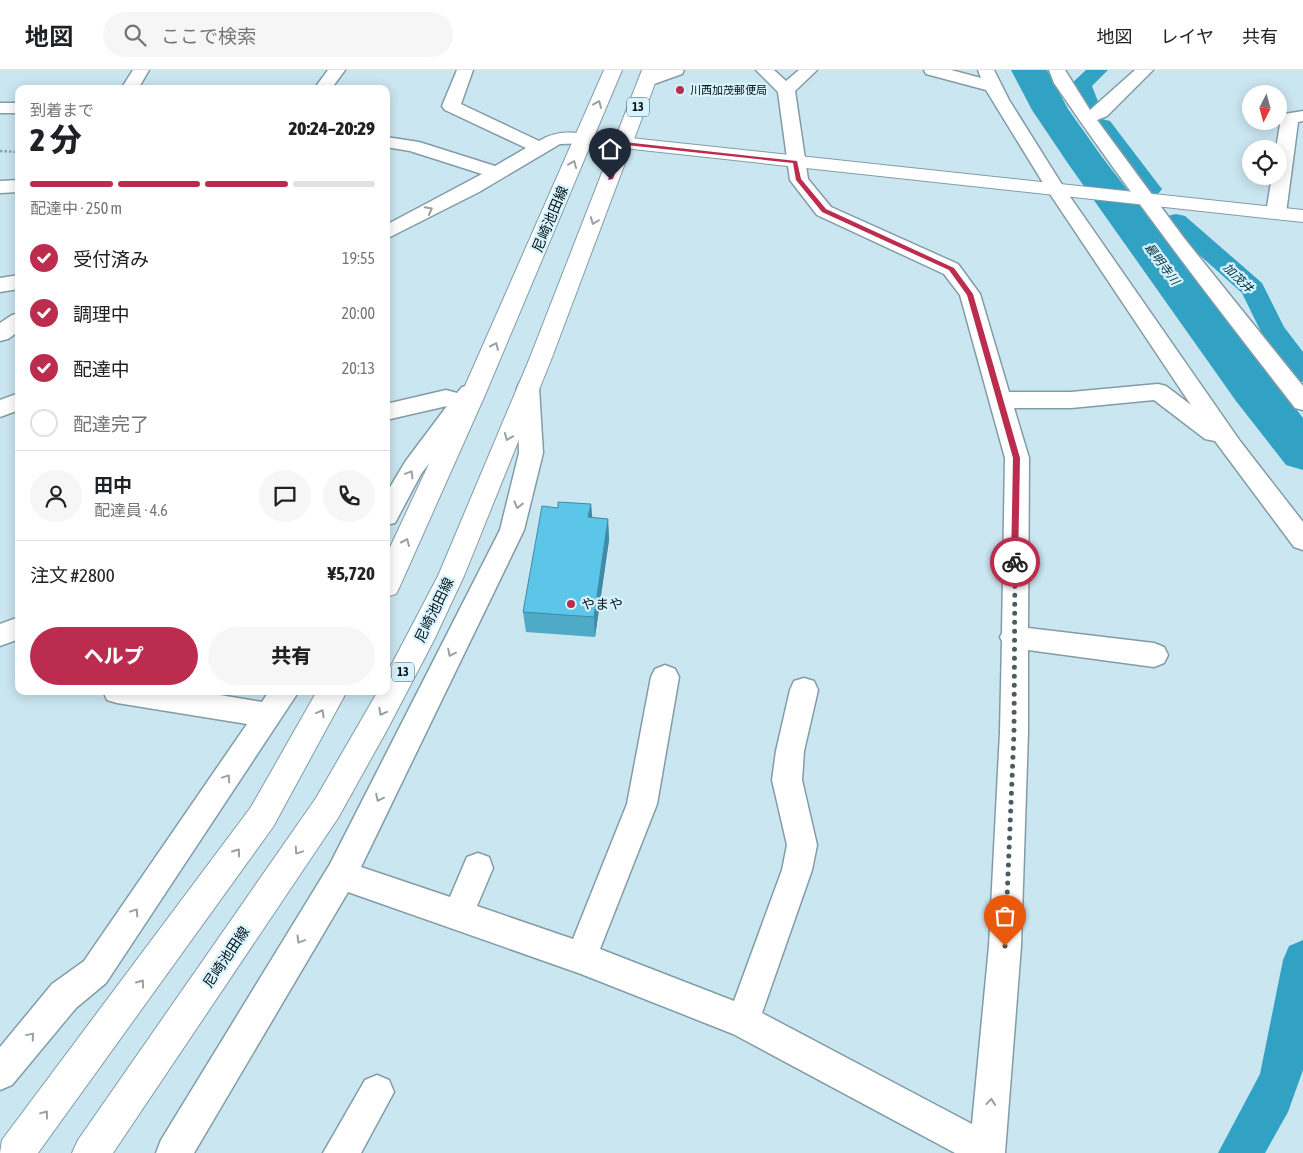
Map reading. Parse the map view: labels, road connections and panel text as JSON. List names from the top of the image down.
{
  "streets": {
    "main road": ["13", "尼崎池田線"]
  },
  "water": ["最明寺川", "加茂井"],
  "places": ["川西加茂郵便局", "やまや"],
  "north": "bottom",
  "page": {
    "header": "地図",
    "search": "ここで検索",
    "nav": ["地図", "レイヤ", "共有"],
    "heading": ["2 分", "到着まで", "20:24–20:29"],
    "panel": [
      "田中",
      "配達員 · 4.6",
      "注文 #2800",
      "¥5,720"
    ],
    "bar": "配達中 · 250 m",
    "list": [
      ["受付済み", "19:55"],
      ["調理中", "20:00"],
      ["配達中", "20:13"],
      "配達完了"
    ],
    "buttons": ["ヘルプ", "共有"]
  }
}
